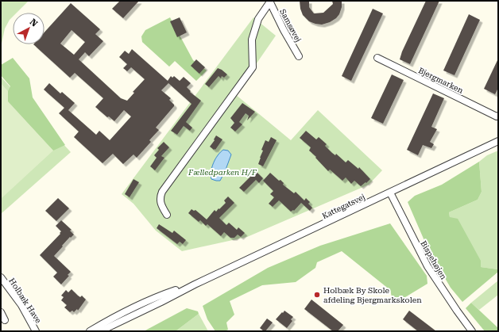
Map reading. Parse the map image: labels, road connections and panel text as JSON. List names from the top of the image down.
{
  "streets": {
    "street": [
      "Samsøvej",
      "Bjergmarken",
      "Kattegatsvej",
      "Bispehøjen",
      "Holbæk Have"
    ]
  },
  "crossings": [
    ["Kattegatsvej", "Bispehøjen"]
  ],
  "parks": ["Fælledparken H/F"],
  "places": ["Holbæk By Skole afdeling Bjergmarkskolen"],
  "north": "top right"
}
